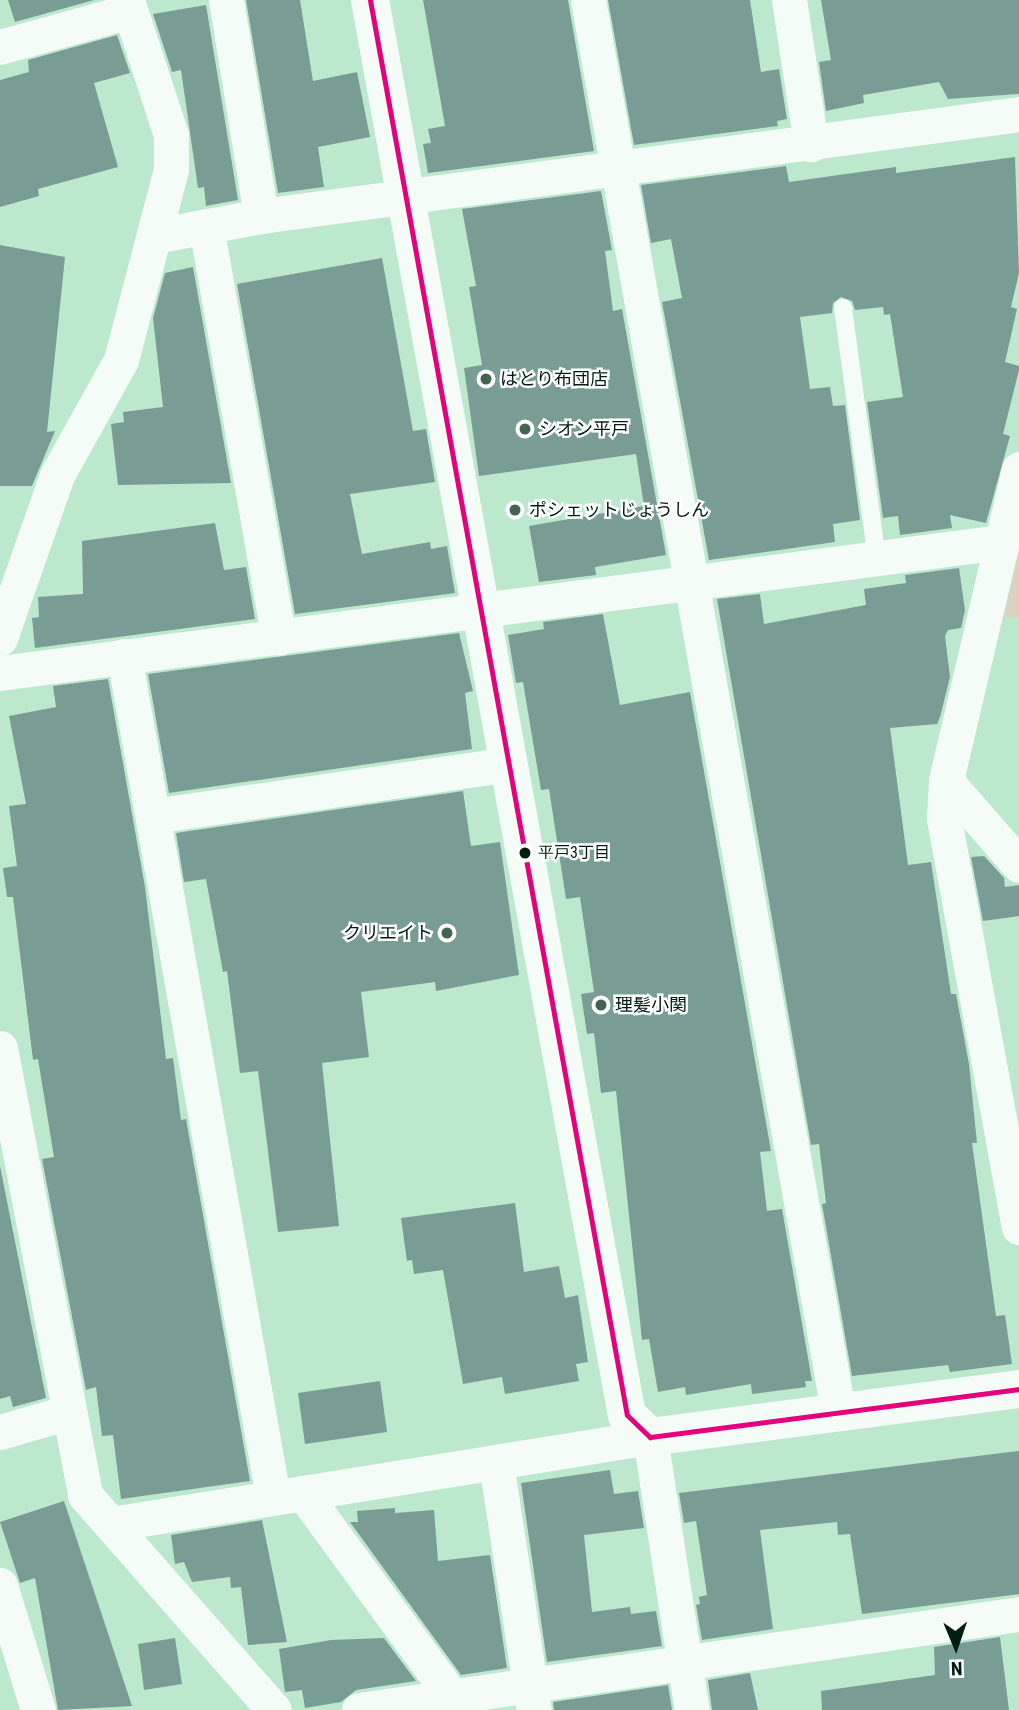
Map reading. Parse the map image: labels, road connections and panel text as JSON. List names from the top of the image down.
{
  "places": [
    "はとり布団店",
    "シオン平戸",
    "ポシェットじょうしん",
    "平戸3丁目",
    "クリエイト",
    "理髪小関"
  ],
  "north": "bottom"
}
